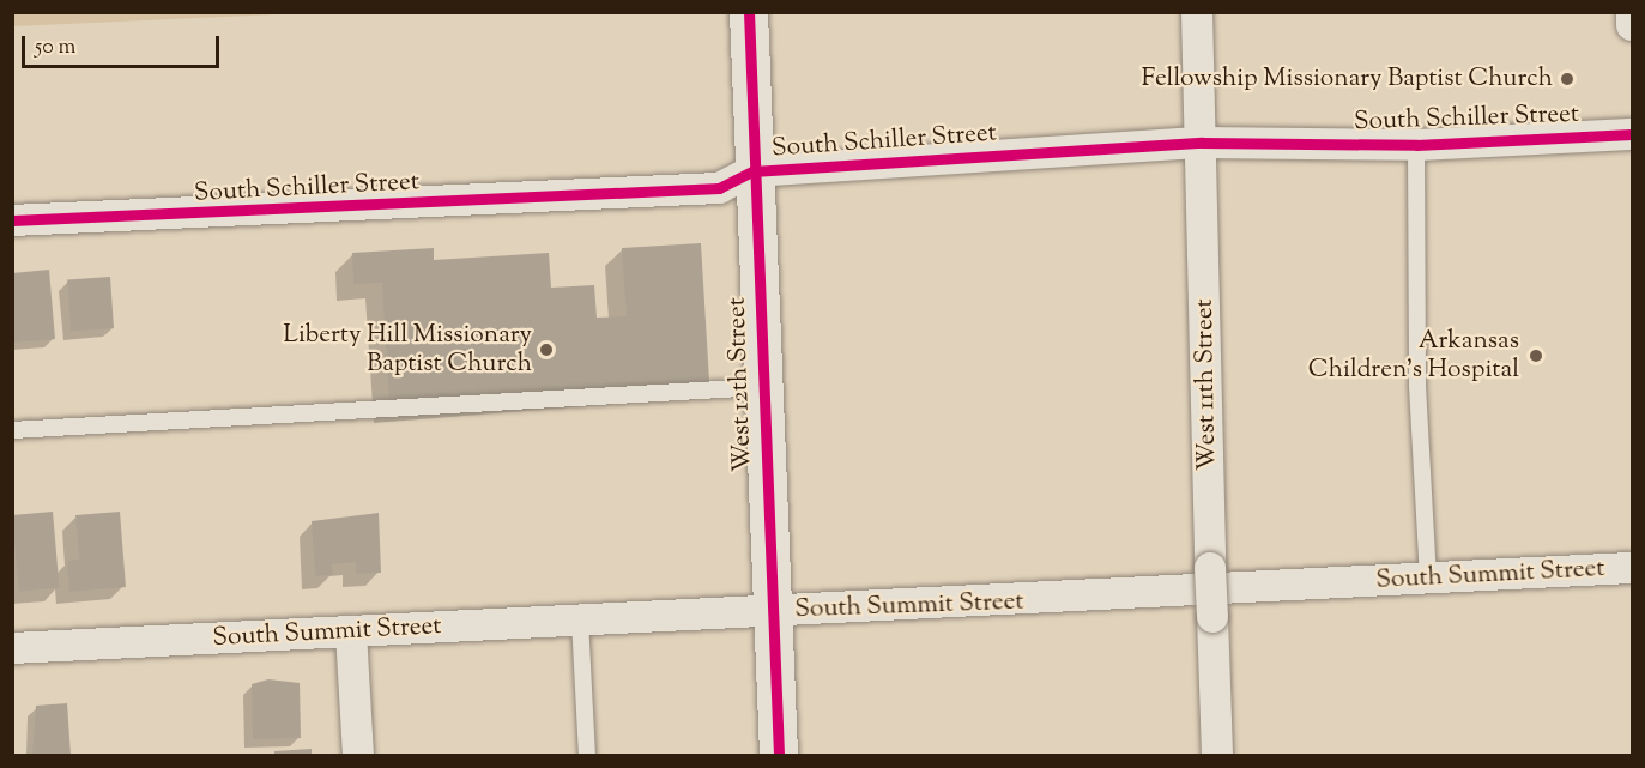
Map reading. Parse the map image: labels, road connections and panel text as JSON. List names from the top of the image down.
{
  "streets": {
    "street": [
      "South Schiller Street",
      "West 12th Street",
      "West 11th Street",
      "South Summit Street"
    ]
  },
  "crossings": [
    ["South Schiller Street", "West 12th Street"],
    ["South Schiller Street", "West 11th Street"],
    ["West 12th Street", "South Summit Street"]
  ],
  "places": ["Fellowship Missionary Baptist Church", "Liberty Hill Missionary Baptist Church", "Arkansas Children's Hospital"],
  "scale_bar": "50 m"
}
